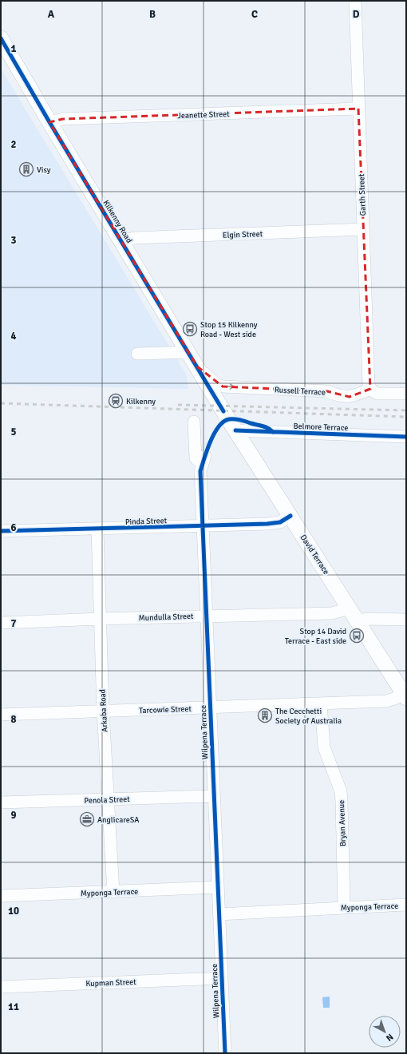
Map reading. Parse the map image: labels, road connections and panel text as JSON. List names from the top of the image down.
{
  "streets": {
    "main road": ["Kilkenny Road", "David Terrace"],
    "street": [
      "Jeanette Street",
      "Garth Street",
      "Elgin Street",
      "Russell Terrace",
      "Belmore Terrace",
      "Pinda Street",
      "Mundulla Street",
      "Tarcowie Street",
      "Arkaba Road",
      "Wilpena Terrace",
      "Penola Street",
      "Bryan Avenue",
      "Myponga Terrace",
      "Kupman Street"
    ]
  },
  "crossings": [
    ["Jeanette Street", "Garth Street"],
    ["Jeanette Street", "Kilkenny Road"],
    ["Garth Street", "Elgin Street"],
    ["Garth Street", "Russell Terrace"],
    ["Kilkenny Road", "Elgin Street"],
    ["Kilkenny Road", "Russell Terrace"],
    ["Kilkenny Road", "David Terrace"],
    ["Belmore Terrace", "David Terrace"],
    ["Pinda Street", "David Terrace"],
    ["Pinda Street", "Arkaba Road"],
    ["Pinda Street", "Wilpena Terrace"],
    ["David Terrace", "Mundulla Street"],
    ["David Terrace", "Tarcowie Street"],
    ["Mundulla Street", "Arkaba Road"],
    ["Mundulla Street", "Wilpena Terrace"],
    ["Tarcowie Street", "Arkaba Road"],
    ["Tarcowie Street", "Wilpena Terrace"],
    ["Tarcowie Street", "Bryan Avenue"],
    ["Arkaba Road", "Penola Street"],
    ["Arkaba Road", "Myponga Terrace"],
    ["Wilpena Terrace", "Penola Street"],
    ["Wilpena Terrace", "Myponga Terrace"],
    ["Wilpena Terrace", "Kupman Street"],
    ["Bryan Avenue", "Myponga Terrace"]
  ],
  "one_way": ["Russell Terrace"],
  "places": {
    "building": ["Visy", "The Cecchetti Society of Australia"],
    "bus stop": ["Stop 15 Kilkenny Road - West side", "Stop 14 David Terrace - East side"],
    "station": ["Kilkenny"],
    "office": ["AnglicareSA"]
  },
  "north": "bottom right",
  "grid": {
    "columns": [
      "A",
      "B",
      "C",
      "D"
    ],
    "rows": [
      "1",
      "2",
      "3",
      "4",
      "5",
      "6",
      "7",
      "8",
      "9",
      "10",
      "11"
    ]
  }
}
